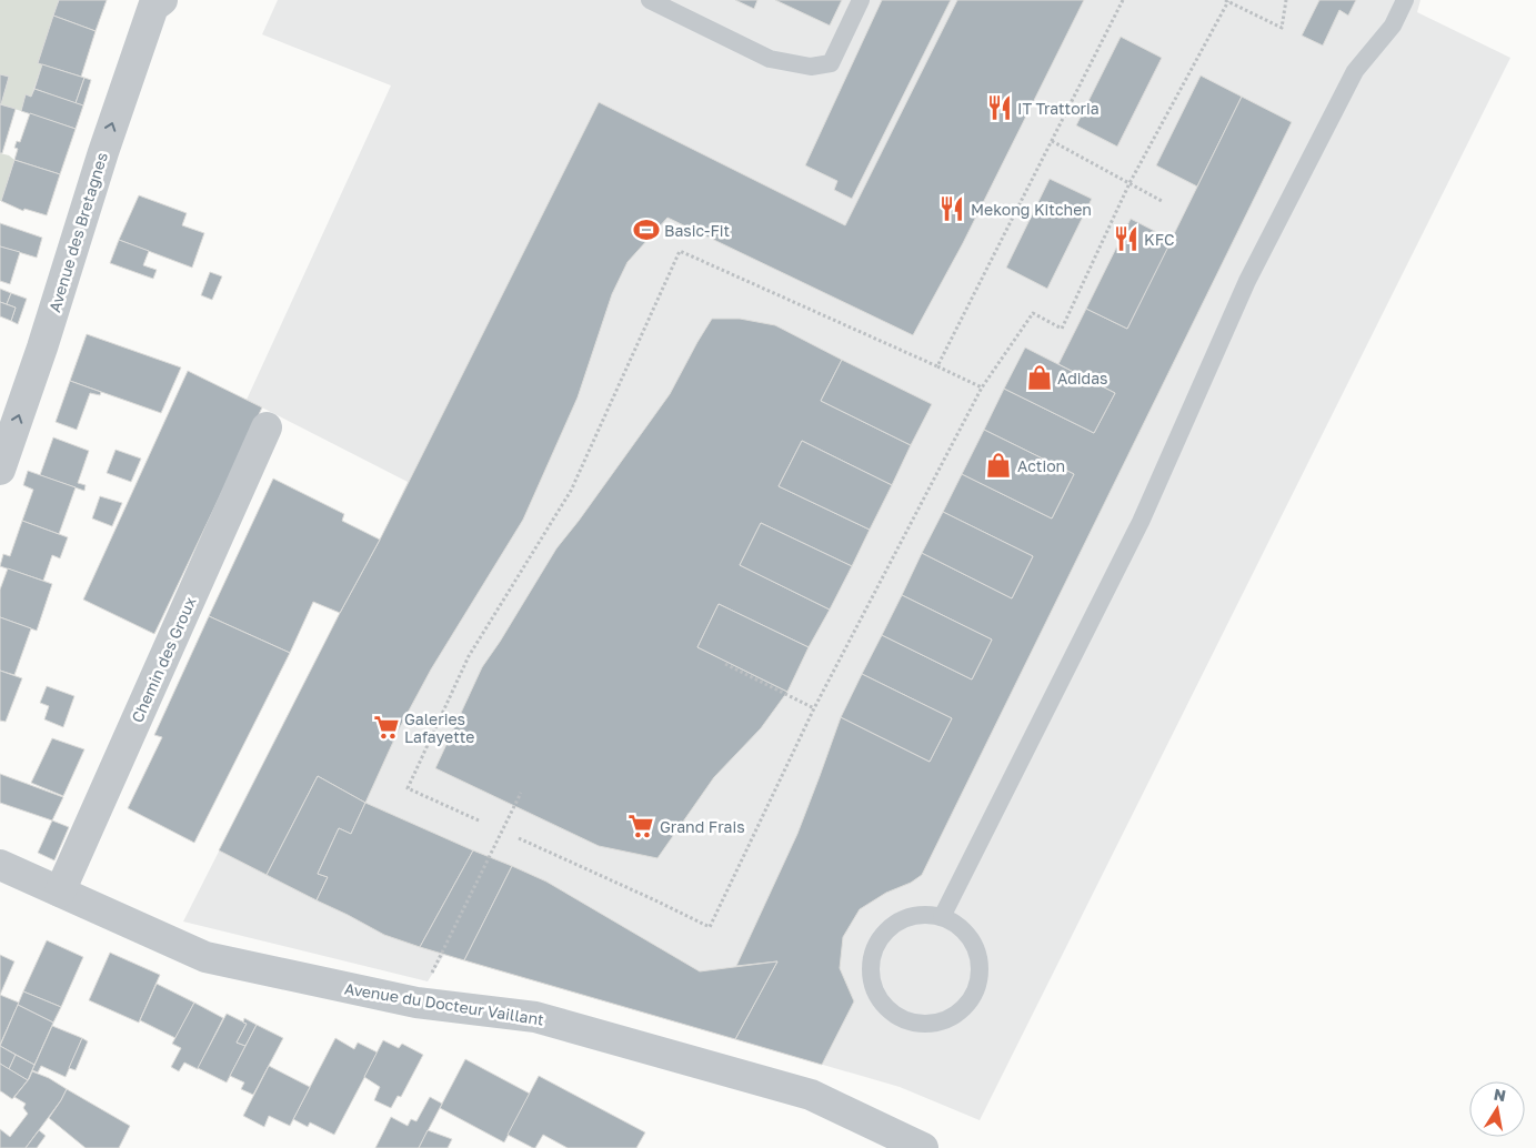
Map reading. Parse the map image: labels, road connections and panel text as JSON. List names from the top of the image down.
{
  "streets": {
    "street": ["Avenue des Bretagnes", "Chemin des Groux", "Avenue du Docteur Vaillant"]
  },
  "crossings": [
    ["Chemin des Groux", "Avenue du Docteur Vaillant"]
  ],
  "one_way": ["Avenue des Bretagnes"],
  "places": {
    "restaurant": ["IT Trattoria", "Mekong Kitchen", "KFC"],
    "sports": ["Basic-Fit"],
    "shop": ["Adidas", "Action"],
    "supermarket": ["Galeries Lafayette", "Grand Frais"]
  },
  "north": "top"
}
